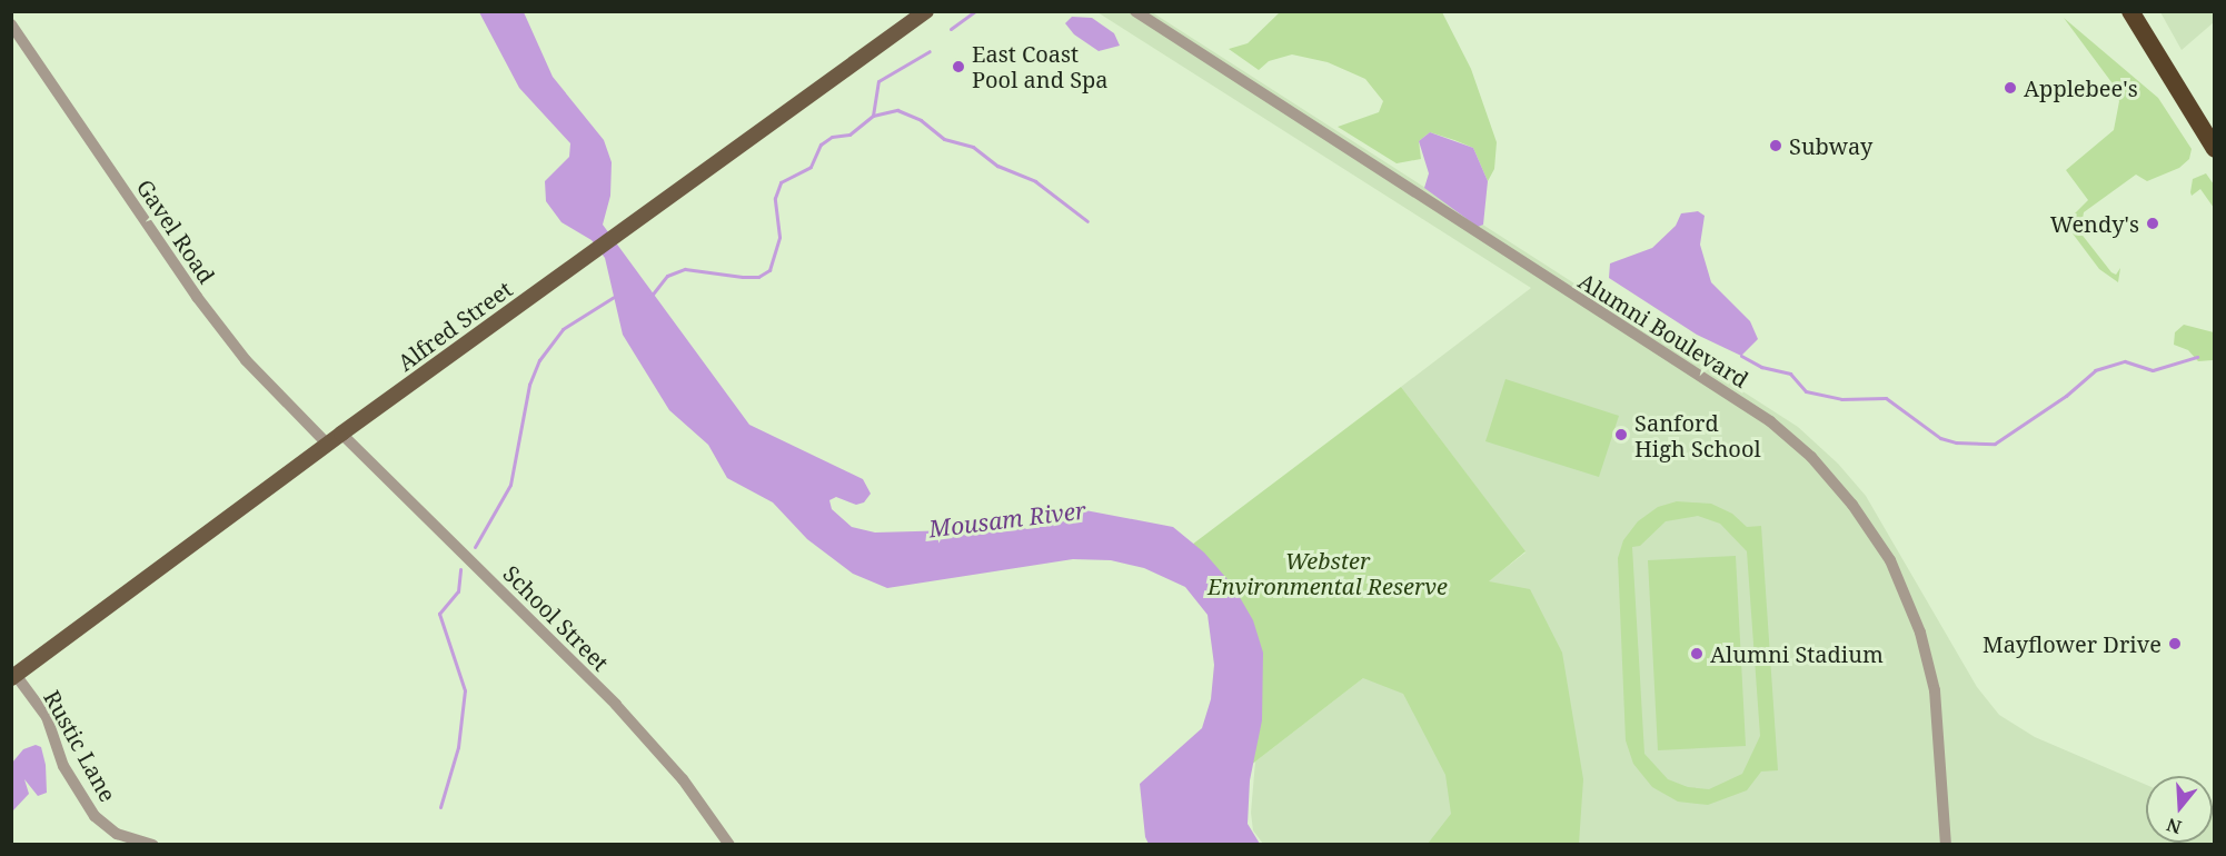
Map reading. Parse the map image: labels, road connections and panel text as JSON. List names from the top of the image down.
{
  "streets": {
    "main road": ["Alfred Street"],
    "street": [
      "Gavel Road",
      "Alumni Boulevard",
      "School Street",
      "Rustic Lane"
    ]
  },
  "crossings": [
    ["Gavel Road", "Alfred Street"],
    ["Alfred Street", "School Street"],
    ["Alfred Street", "Rustic Lane"]
  ],
  "water": ["Mousam River"],
  "parks": ["Webster Environmental Reserve"],
  "places": [
    "East Coast Pool and Spa",
    "Applebee's",
    "Subway",
    "Wendy's",
    "Sanford High School",
    "Mayflower Drive",
    "Alumni Stadium"
  ],
  "north": "bottom"
}
